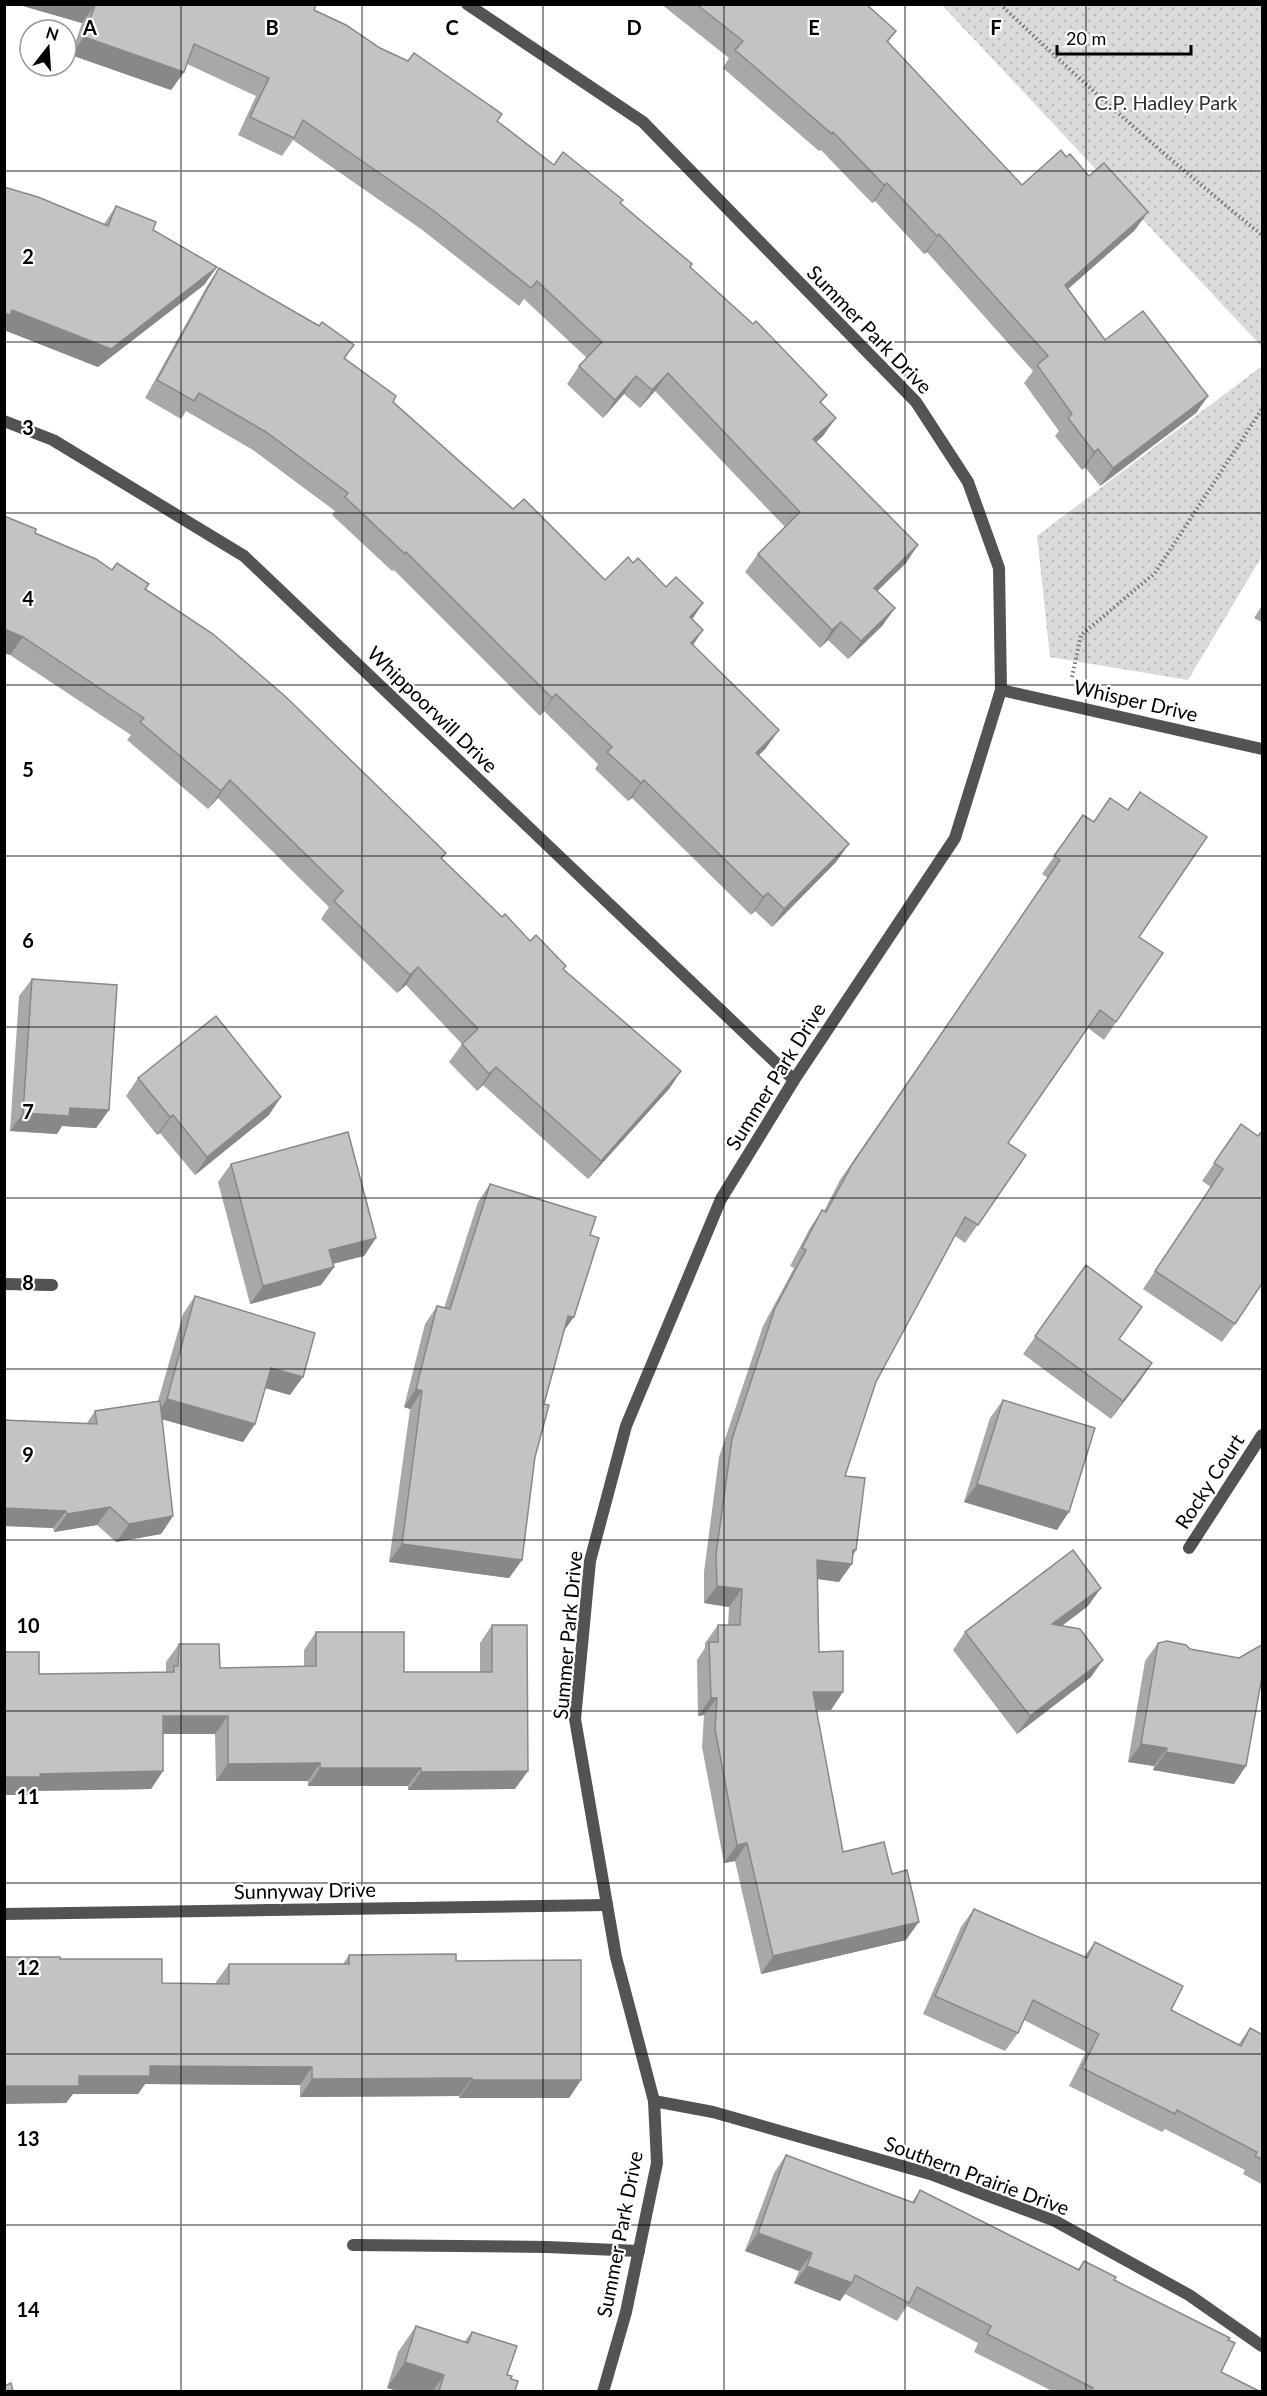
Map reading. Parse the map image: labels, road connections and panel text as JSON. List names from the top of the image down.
{
  "streets": {
    "street": [
      "Summer Park Drive",
      "Whisper Drive",
      "Whippoorwill Drive",
      "Rocky Court",
      "Sunnyway Drive",
      "Southern Prairie Drive"
    ]
  },
  "crossings": [
    ["Summer Park Drive", "Whisper Drive"],
    ["Summer Park Drive", "Whippoorwill Drive"],
    ["Summer Park Drive", "Sunnyway Drive"],
    ["Summer Park Drive", "Southern Prairie Drive"]
  ],
  "parks": ["C.P. Hadley Park"],
  "scale_bar": "20 m",
  "north": "top",
  "grid": {
    "columns": [
      "A",
      "B",
      "C",
      "D",
      "E",
      "F"
    ],
    "rows": [
      "2",
      "3",
      "4",
      "5",
      "6",
      "7",
      "8",
      "9",
      "10",
      "11",
      "12",
      "13",
      "14"
    ]
  }
}
